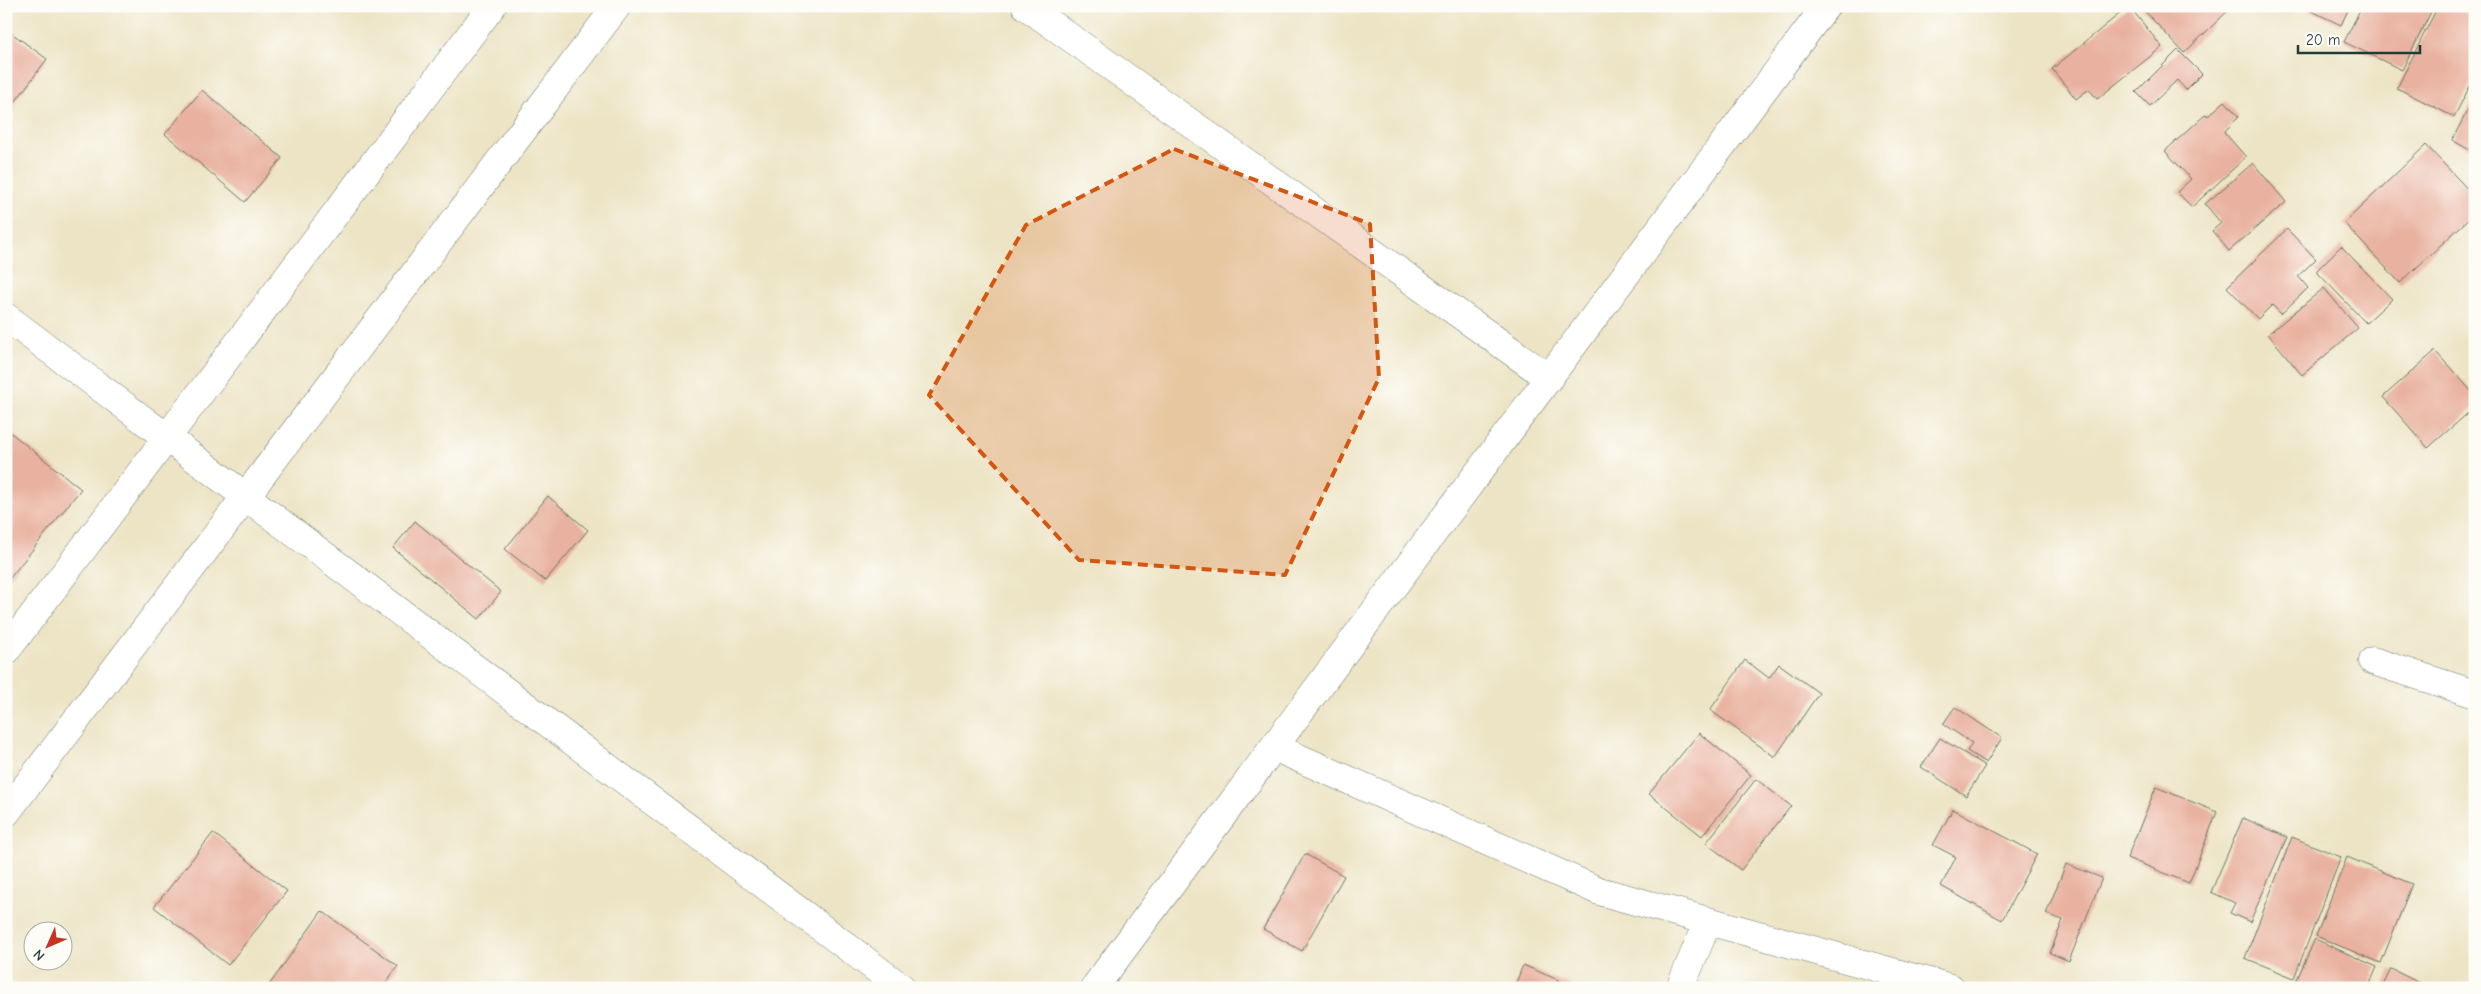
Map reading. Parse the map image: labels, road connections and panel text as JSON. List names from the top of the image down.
{
  "scale_bar": "20 m",
  "north": "bottom left"
}
